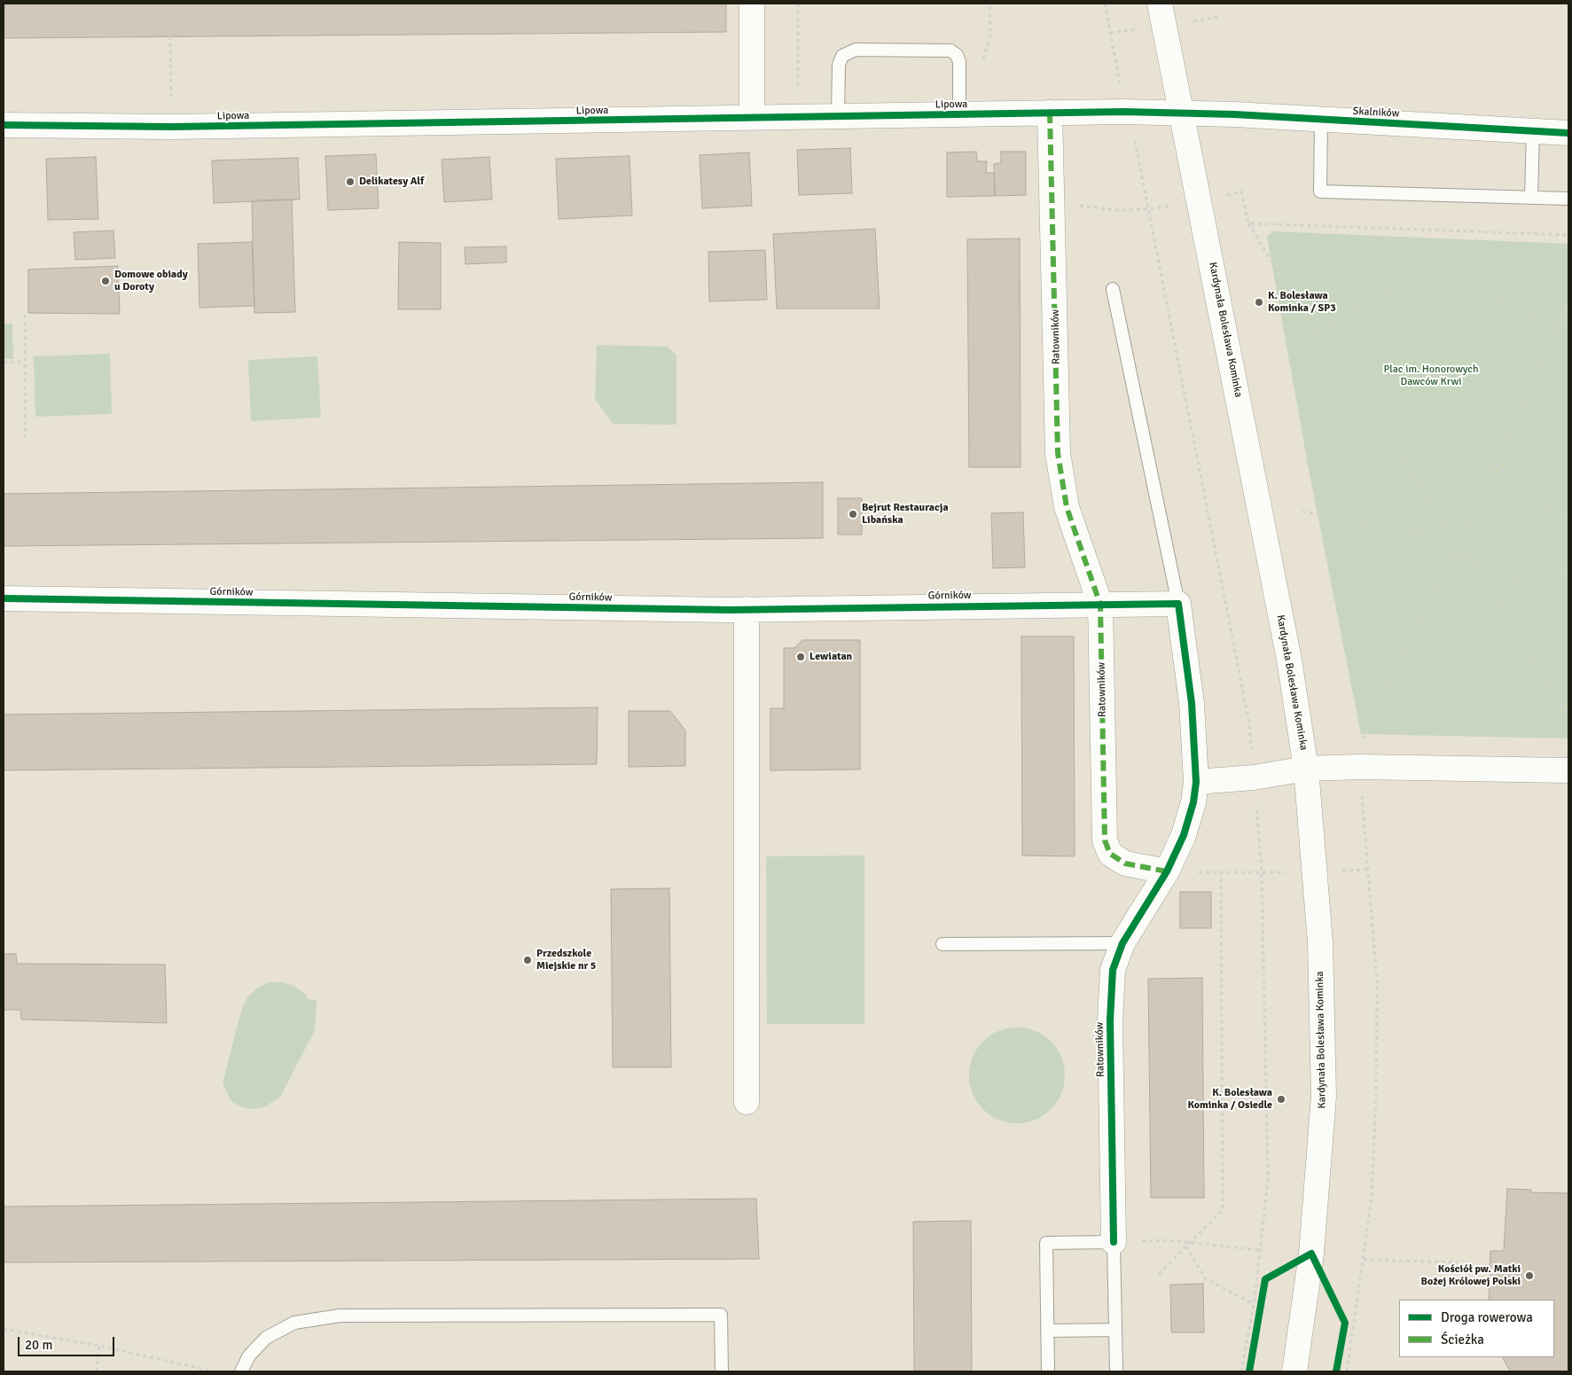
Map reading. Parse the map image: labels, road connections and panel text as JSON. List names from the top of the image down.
{
  "streets": {
    "street": [
      "Lipowa",
      "Skalników",
      "Kardynała Bolesława Kominka",
      "Ratowników",
      "Górników"
    ]
  },
  "crossings": [
    ["Lipowa", "Skalników"],
    ["Lipowa", "Kardynała Bolesława Kominka"],
    ["Lipowa", "Ratowników"],
    ["Skalników", "Kardynała Bolesława Kominka"],
    ["Ratowników", "Górników"]
  ],
  "parks": ["Plac im. Honorowych Dawców Krwi"],
  "places": [
    "Delikatesy Alf",
    "Domowe obiady u Doroty",
    "K. Bolesława Kominka / SP3",
    "Bejrut Restauracja Libańska",
    "Lewiatan",
    "Przedszkole Miejskie nr 5",
    "K. Bolesława Kominka / Osiedle",
    "Kościół pw. Matki Bożej Królowej Polski"
  ],
  "legend": ["Droga rowerowa", "Ścieżka"],
  "scale_bar": "20 m"
}
